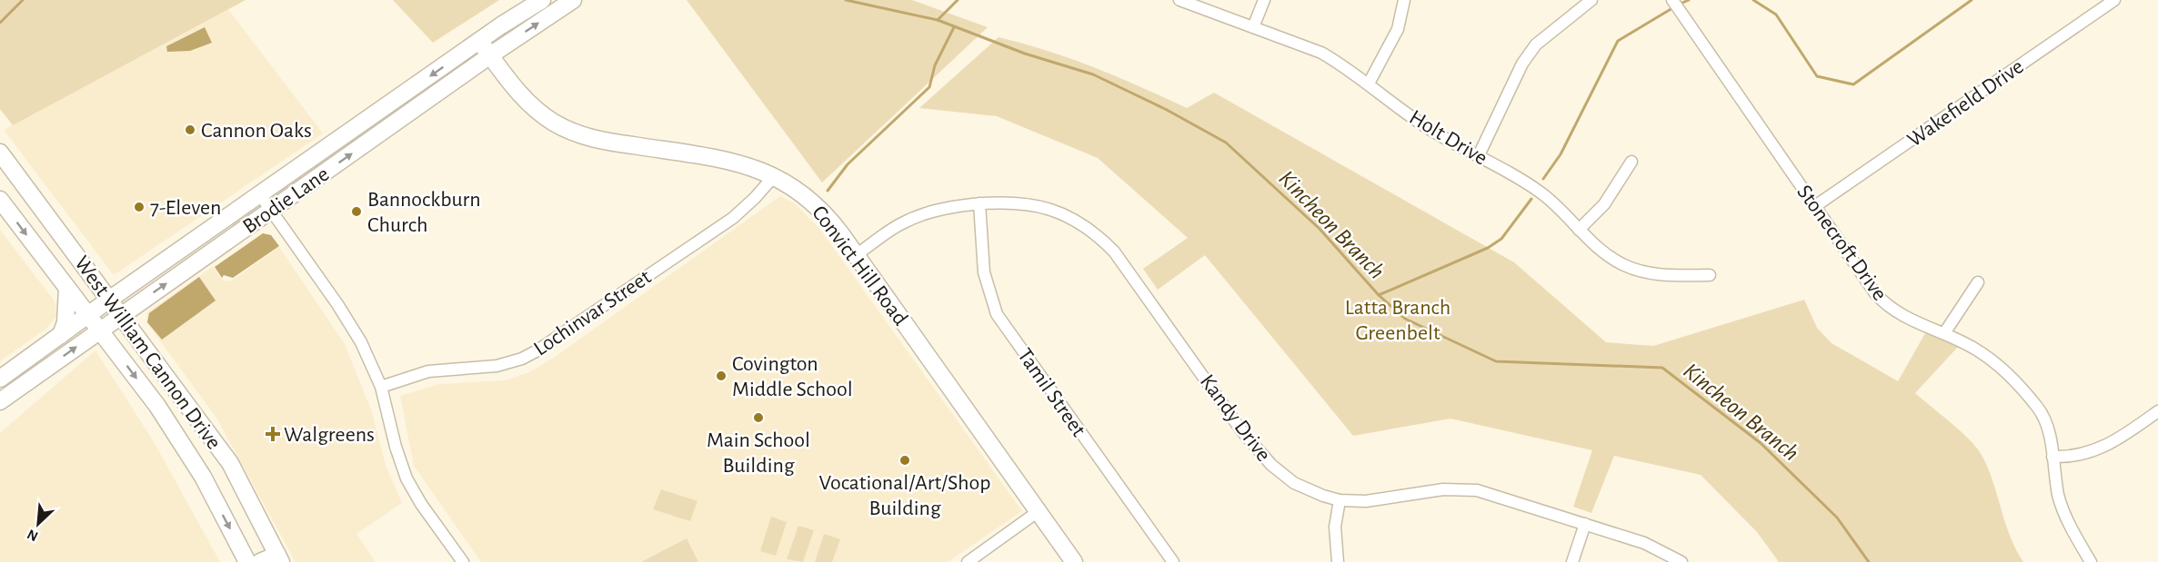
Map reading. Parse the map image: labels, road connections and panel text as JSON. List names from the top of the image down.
{
  "streets": {
    "main road": ["Brodie Lane", "Convict Hill Road", "West William Cannon Drive"],
    "street": [
      "Wakefield Drive",
      "Holt Drive",
      "Stonecroft Drive",
      "Lochinvar Street",
      "Tamil Street",
      "Kandy Drive"
    ]
  },
  "crossings": [
    ["Wakefield Drive", "Stonecroft Drive"],
    ["Brodie Lane", "Convict Hill Road"],
    ["Brodie Lane", "West William Cannon Drive"],
    ["Convict Hill Road", "Lochinvar Street"],
    ["Convict Hill Road", "Kandy Drive"],
    ["Tamil Street", "Kandy Drive"]
  ],
  "water": ["Kincheon Branch"],
  "parks": ["Latta Branch Greenbelt"],
  "places": {
    "other": [
      "Cannon Oaks",
      "7-Eleven",
      "Bannockburn Church",
      "Covington Middle School",
      "Main School Building",
      "Vocational/Art/Shop Building"
    ],
    "health": ["Walgreens"]
  },
  "north": "bottom left"
}
